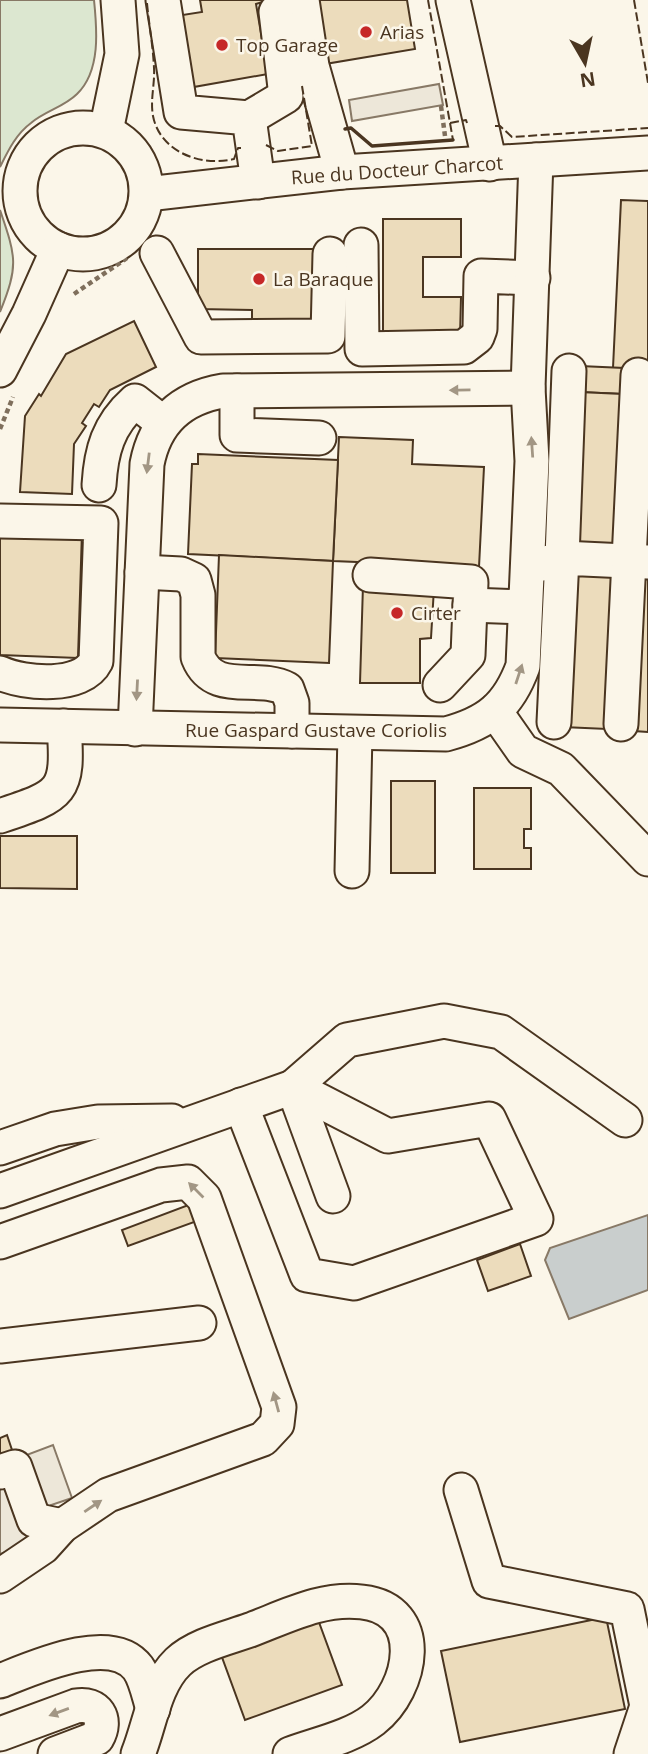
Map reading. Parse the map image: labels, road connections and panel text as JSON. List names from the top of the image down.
{
  "streets": {
    "street": ["Rue du Docteur Charcot", "Rue Gaspard Gustave Coriolis"]
  },
  "crossings": [
    ["Rue du Docteur Charcot", "Rue Gaspard Gustave Coriolis"]
  ],
  "places": [
    "Arias",
    "Top Garage",
    "La Baraque",
    "Cirter"
  ],
  "north": "bottom"
}
